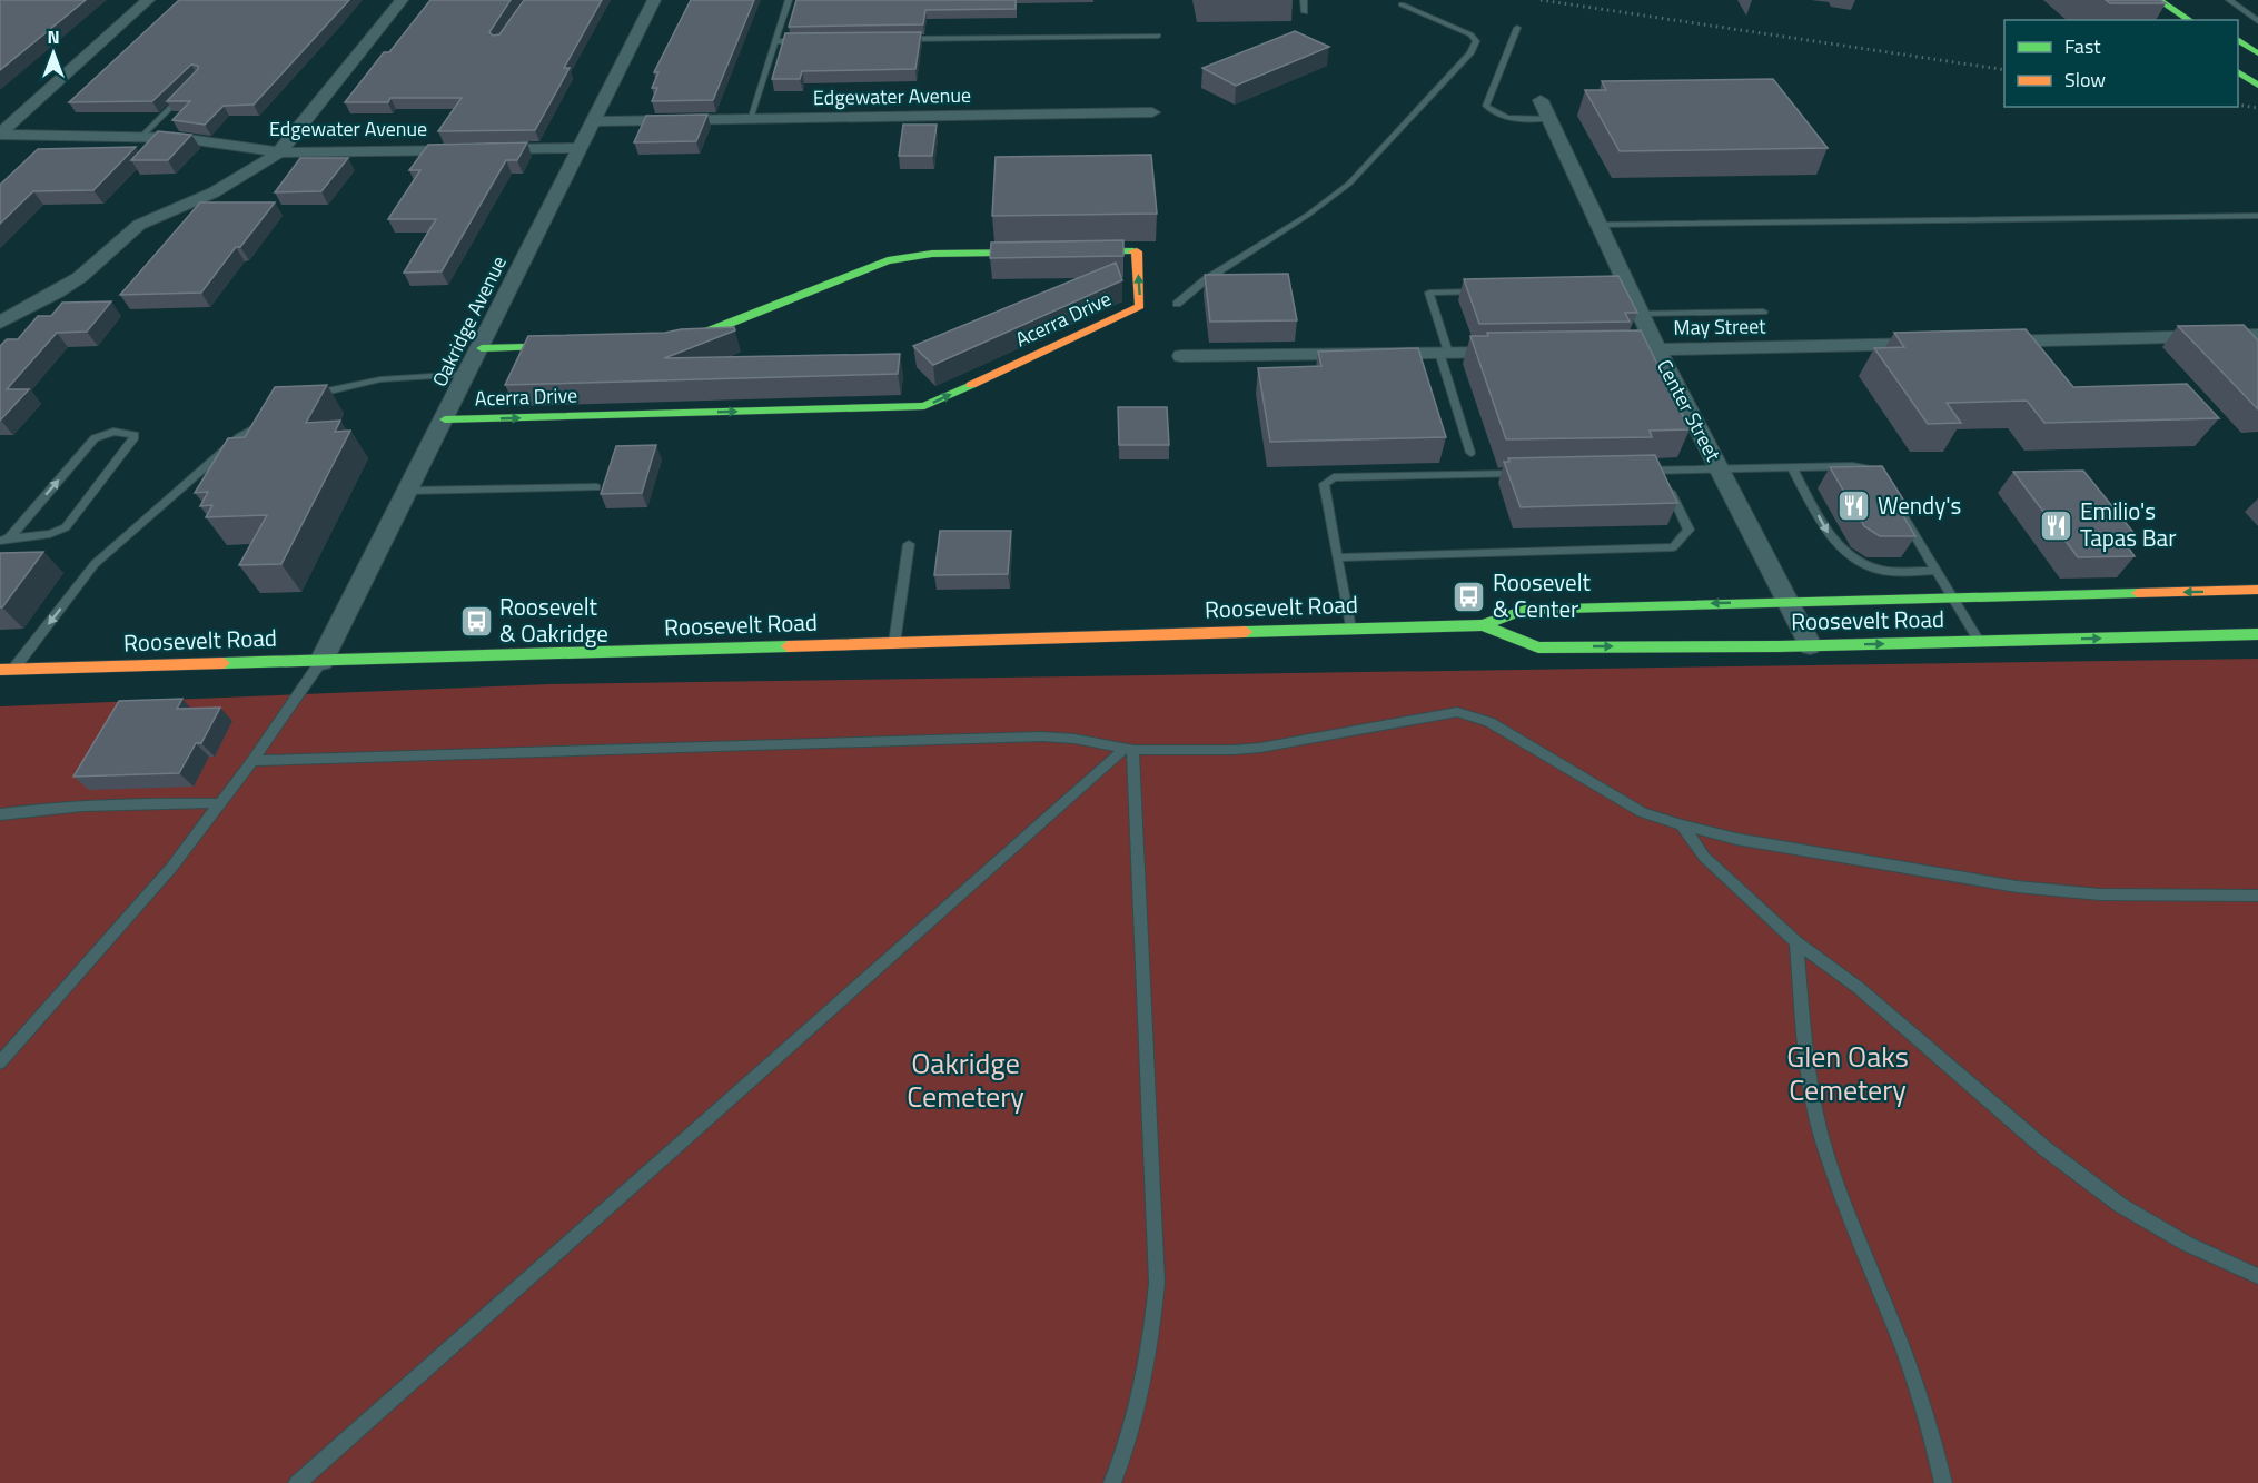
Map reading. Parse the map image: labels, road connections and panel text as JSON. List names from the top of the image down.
{
  "streets": {
    "main road": ["Acerra Drive", "Roosevelt Road"],
    "street": [
      "Edgewater Avenue",
      "Oakridge Avenue",
      "May Street",
      "Center Street"
    ]
  },
  "crossings": [
    ["Edgewater Avenue", "Oakridge Avenue"],
    ["Acerra Drive", "Oakridge Avenue"],
    ["Oakridge Avenue", "Roosevelt Road"],
    ["May Street", "Center Street"],
    ["Center Street", "Roosevelt Road"]
  ],
  "parks": ["Glen Oaks Cemetery", "Oakridge Cemetery"],
  "places": {
    "restaurant": ["Wendy's", "Emilio's Tapas Bar"],
    "bus stop": ["Roosevelt & Center", "Roosevelt & Oakridge"]
  },
  "legend": ["Fast", "Slow"],
  "north": "top"
}
